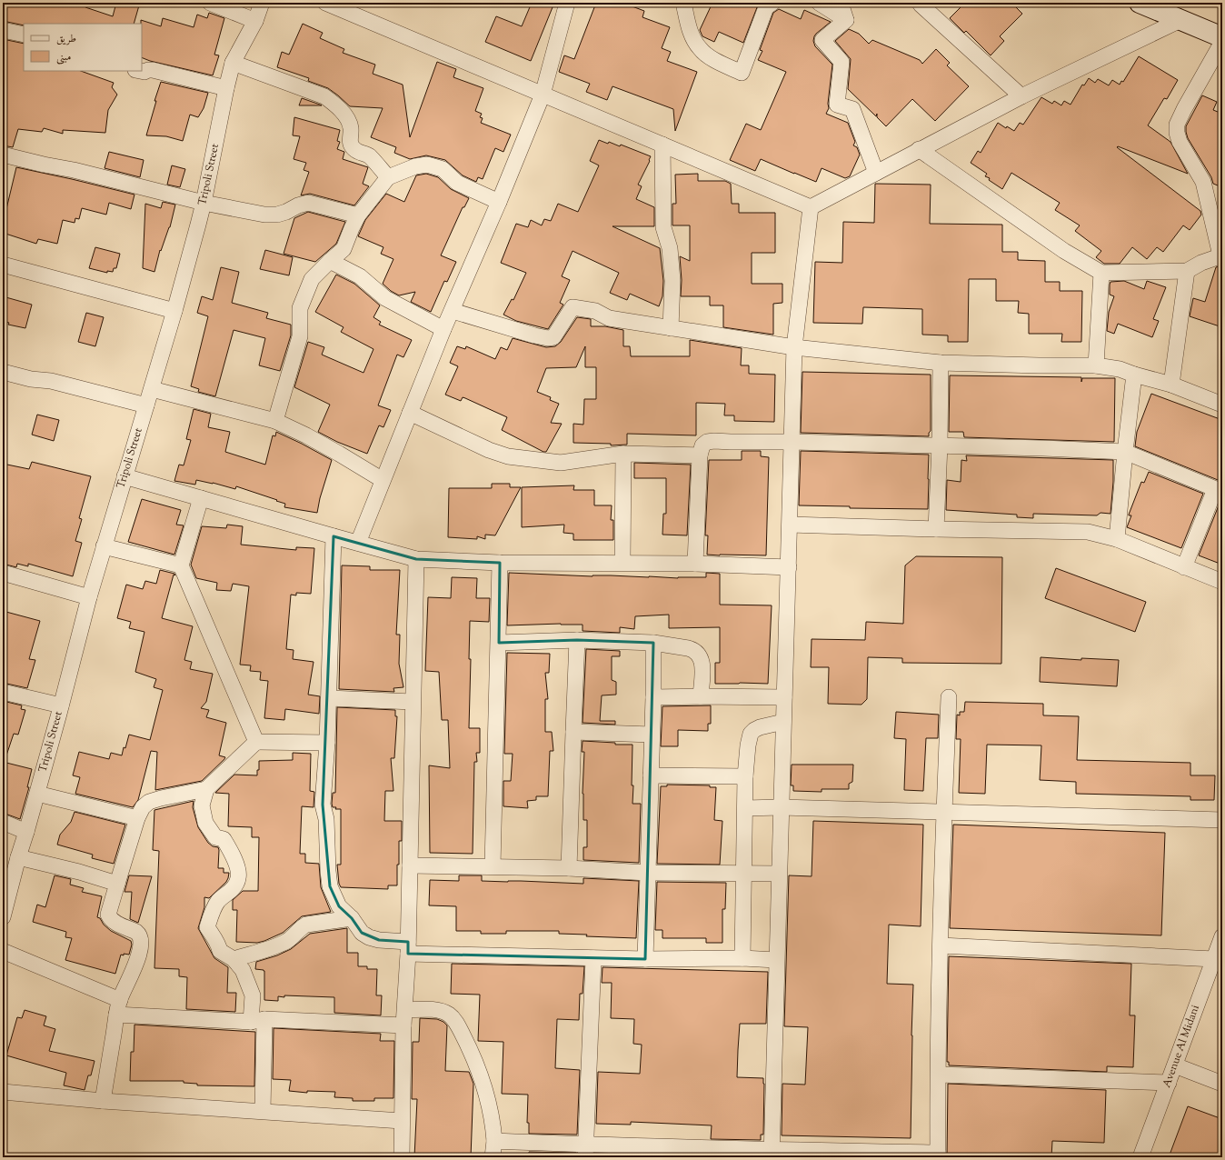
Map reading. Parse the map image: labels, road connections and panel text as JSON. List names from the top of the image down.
{
  "streets": {
    "street": ["Tripoli Street", "Avenue Al Midani"]
  },
  "legend": ["طريق", "مبنى"]
}
